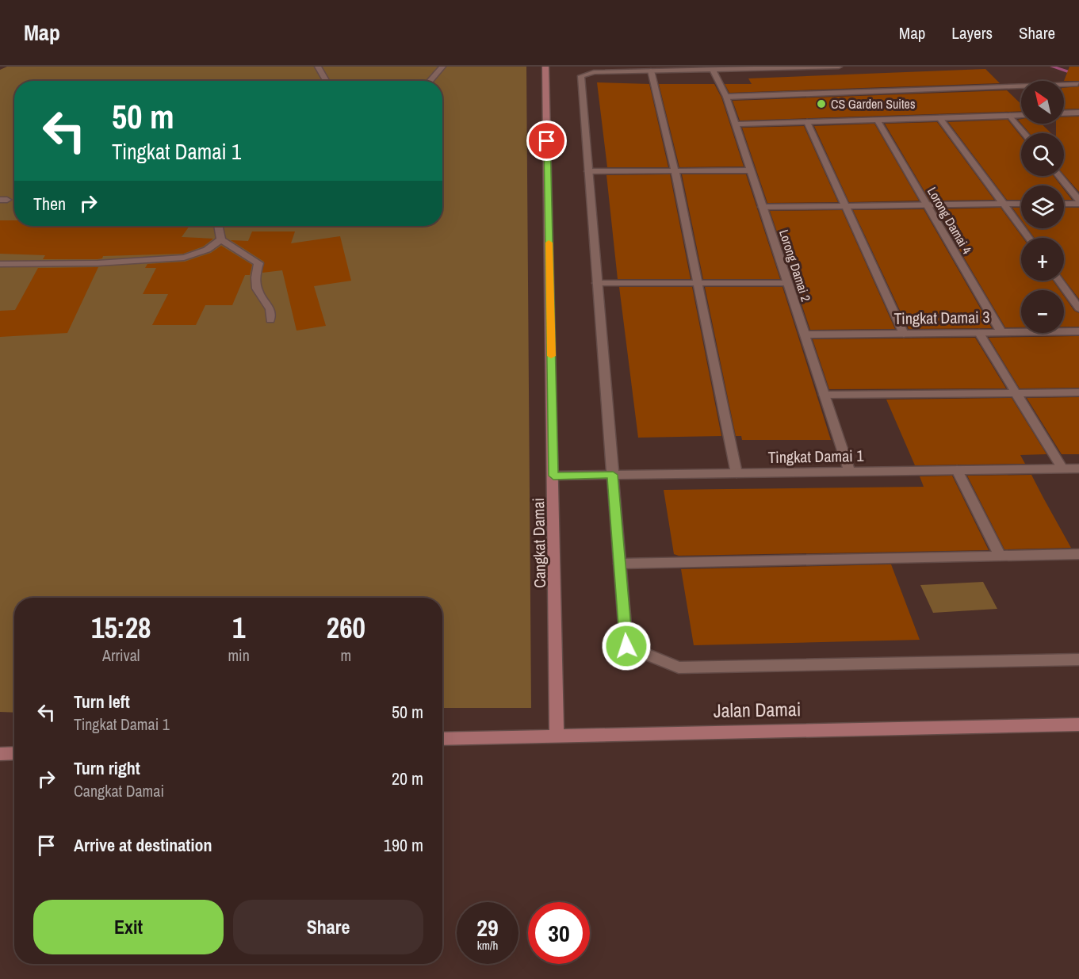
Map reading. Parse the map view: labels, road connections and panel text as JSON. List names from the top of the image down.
{
  "streets": {
    "street": [
      "Lorong Damai 4",
      "Lorong Damai 2",
      "Tingkat Damai 3",
      "Tingkat Damai 1",
      "Cangkat Damai",
      "Jalan Damai"
    ]
  },
  "crossings": [
    ["Lorong Damai 4", "Tingkat Damai 3"],
    ["Lorong Damai 2", "Tingkat Damai 3"],
    ["Lorong Damai 2", "Tingkat Damai 1"],
    ["Tingkat Damai 1", "Cangkat Damai"],
    ["Cangkat Damai", "Jalan Damai"]
  ],
  "places": ["CS Garden Suites"],
  "north": "top left",
  "page": {
    "header": "Map",
    "nav": ["Map", "Layers", "Share"],
    "map_buttons": ["+", "−"],
    "turn": ["50 m", "Tingkat Damai 1"],
    "then": "Then",
    "eta": [
      "15:28",
      "Arrival",
      "1",
      "min",
      "260",
      "m"
    ],
    "list": [
      {
        "name": "Turn left",
        "note": "Tingkat Damai 1",
        "value": "50 m"
      },
      {
        "name": "Turn right",
        "note": "Cangkat Damai",
        "value": "20 m"
      },
      {
        "name": "Arrive at destination",
        "value": "190 m"
      }
    ],
    "buttons": ["Exit", "Share"],
    "speed": "29 km/h",
    "limit": "30"
  }
}
